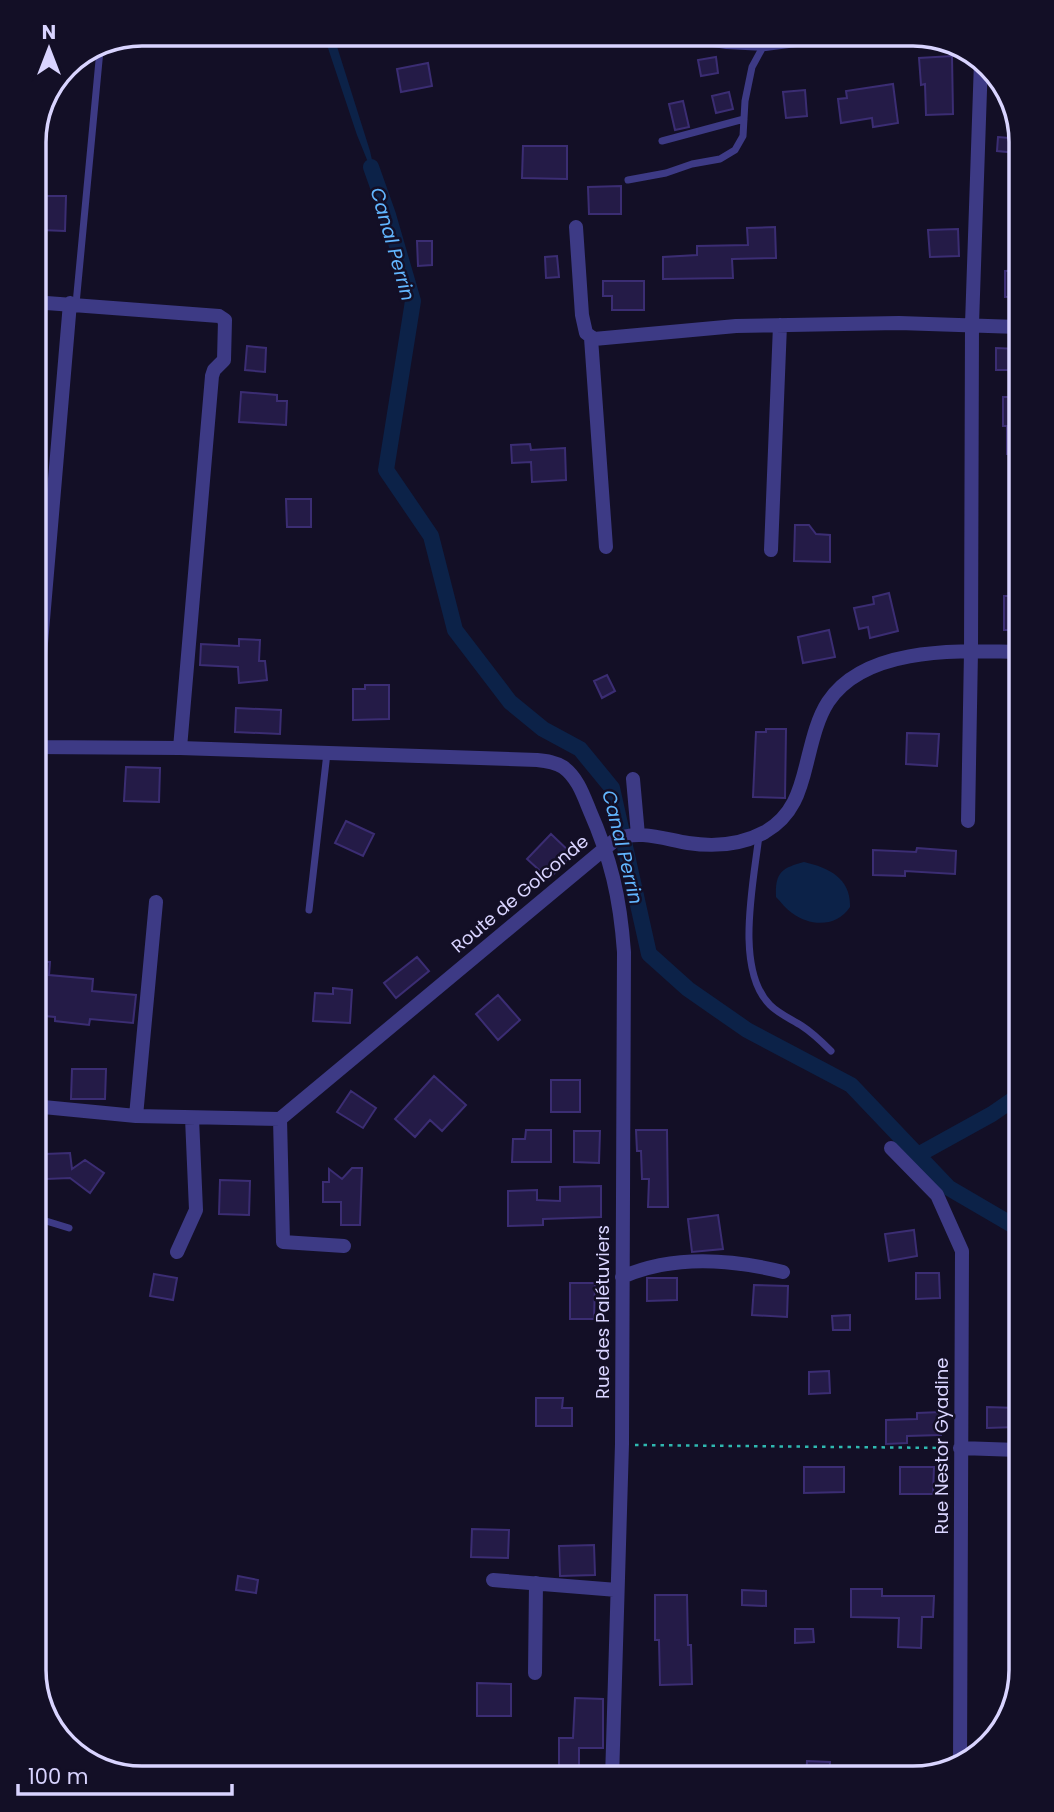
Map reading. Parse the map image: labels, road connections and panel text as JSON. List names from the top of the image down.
{
  "streets": {
    "street": ["Route de Golconde", "Rue des Palétuviers", "Rue Nestor Gyadine"]
  },
  "crossings": [
    ["Route de Golconde", "Rue des Palétuviers"]
  ],
  "water": ["Canal Perrin"],
  "scale_bar": "100 m",
  "north": "top"
}
